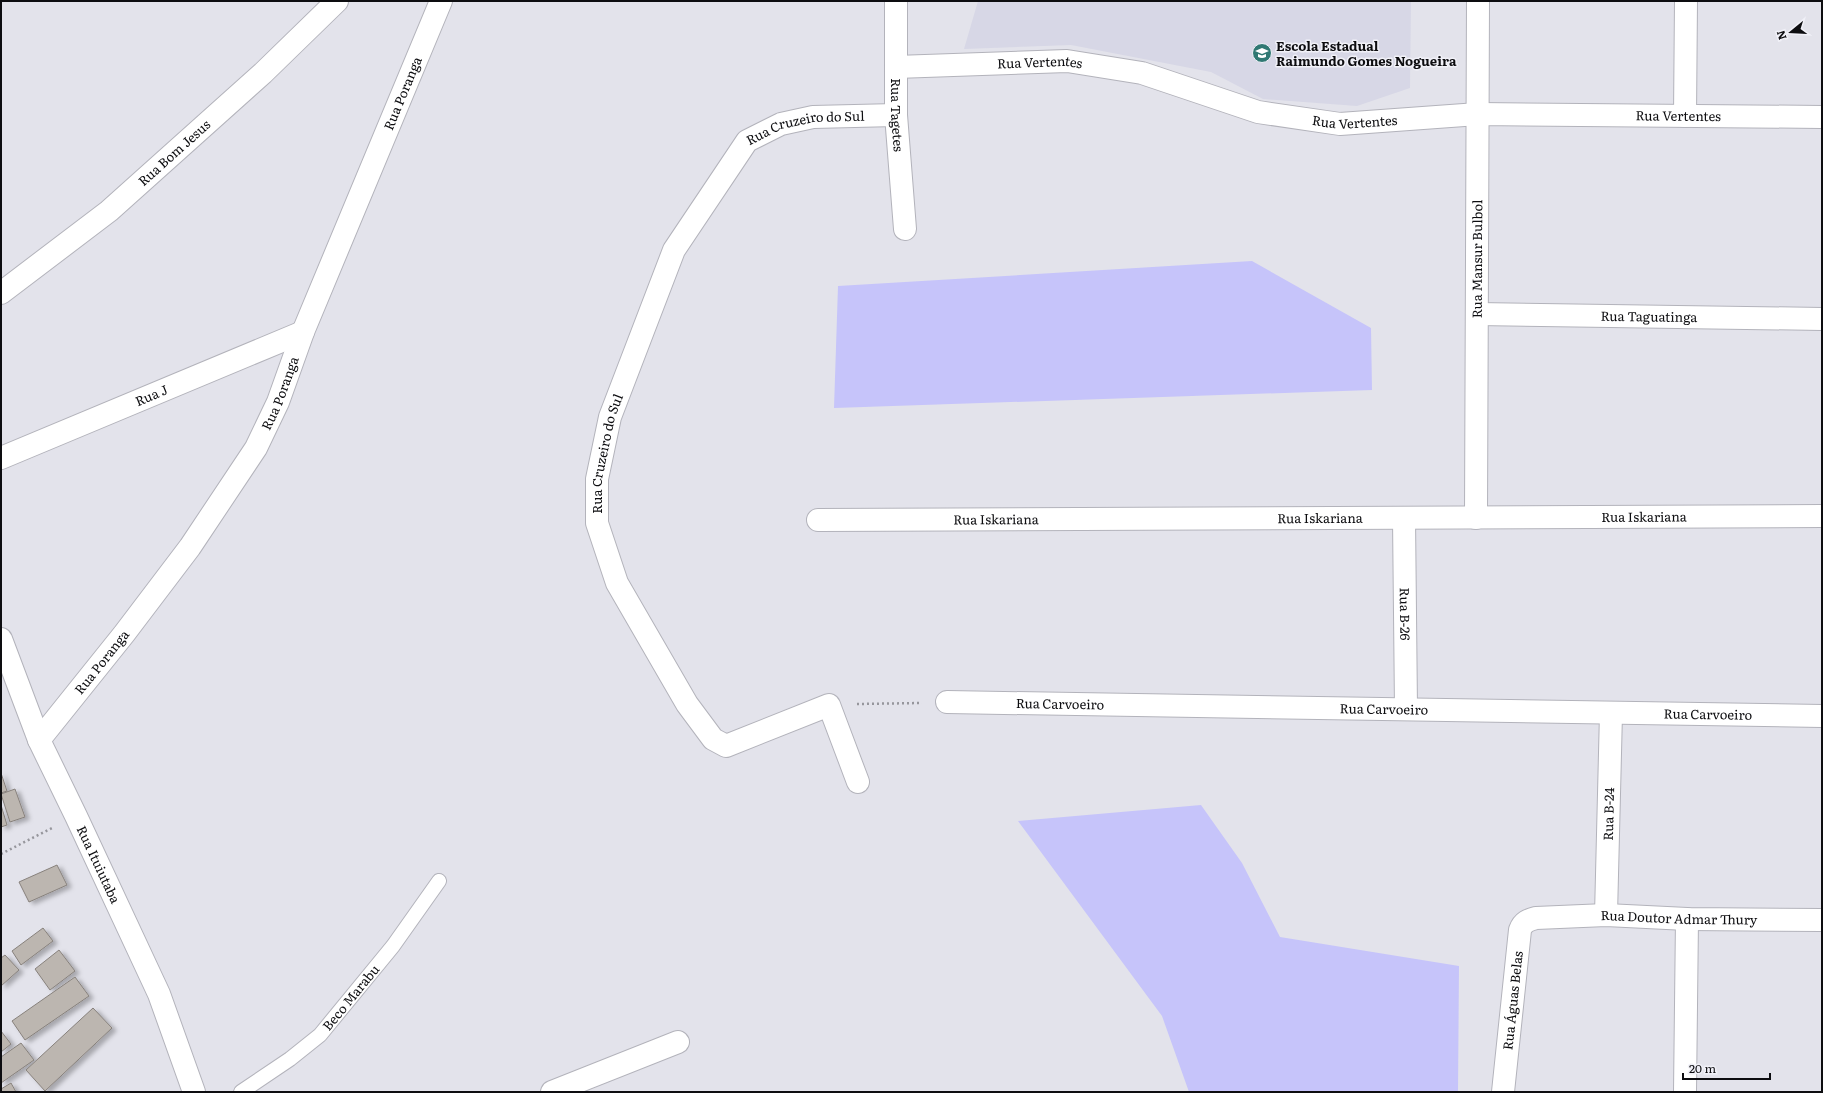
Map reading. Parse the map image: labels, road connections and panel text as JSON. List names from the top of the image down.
{
  "streets": {
    "street": [
      "Rua Vertentes",
      "Rua Poranga",
      "Rua Tagetes",
      "Rua Cruzeiro do Sul",
      "Rua Bom Jesus",
      "Rua Mansur Bulbol",
      "Rua Taguatinga",
      "Rua J",
      "Rua Iskariana",
      "Rua B-26",
      "Rua Carvoeiro",
      "Rua B-24",
      "Rua Ituiutaba",
      "Rua Doutor Admar Thury",
      "Rua Águas Belas"
    ],
    "lane": ["Beco Marabu"]
  },
  "crossings": [
    ["Rua Vertentes", "Rua Tagetes"],
    ["Rua Vertentes", "Rua Mansur Bulbol"],
    ["Rua Poranga", "Rua J"],
    ["Rua Poranga", "Rua Ituiutaba"],
    ["Rua Tagetes", "Rua Cruzeiro do Sul"],
    ["Rua Mansur Bulbol", "Rua Taguatinga"],
    ["Rua Mansur Bulbol", "Rua Iskariana"],
    ["Rua Iskariana", "Rua B-26"],
    ["Rua B-26", "Rua Carvoeiro"],
    ["Rua Carvoeiro", "Rua B-24"],
    ["Rua B-24", "Rua Doutor Admar Thury"],
    ["Rua Doutor Admar Thury", "Rua Águas Belas"]
  ],
  "places": {
    "school or university": ["Escola Estadual Raimundo Gomes Nogueira"]
  },
  "scale_bar": "20 m",
  "north": "left"
}
